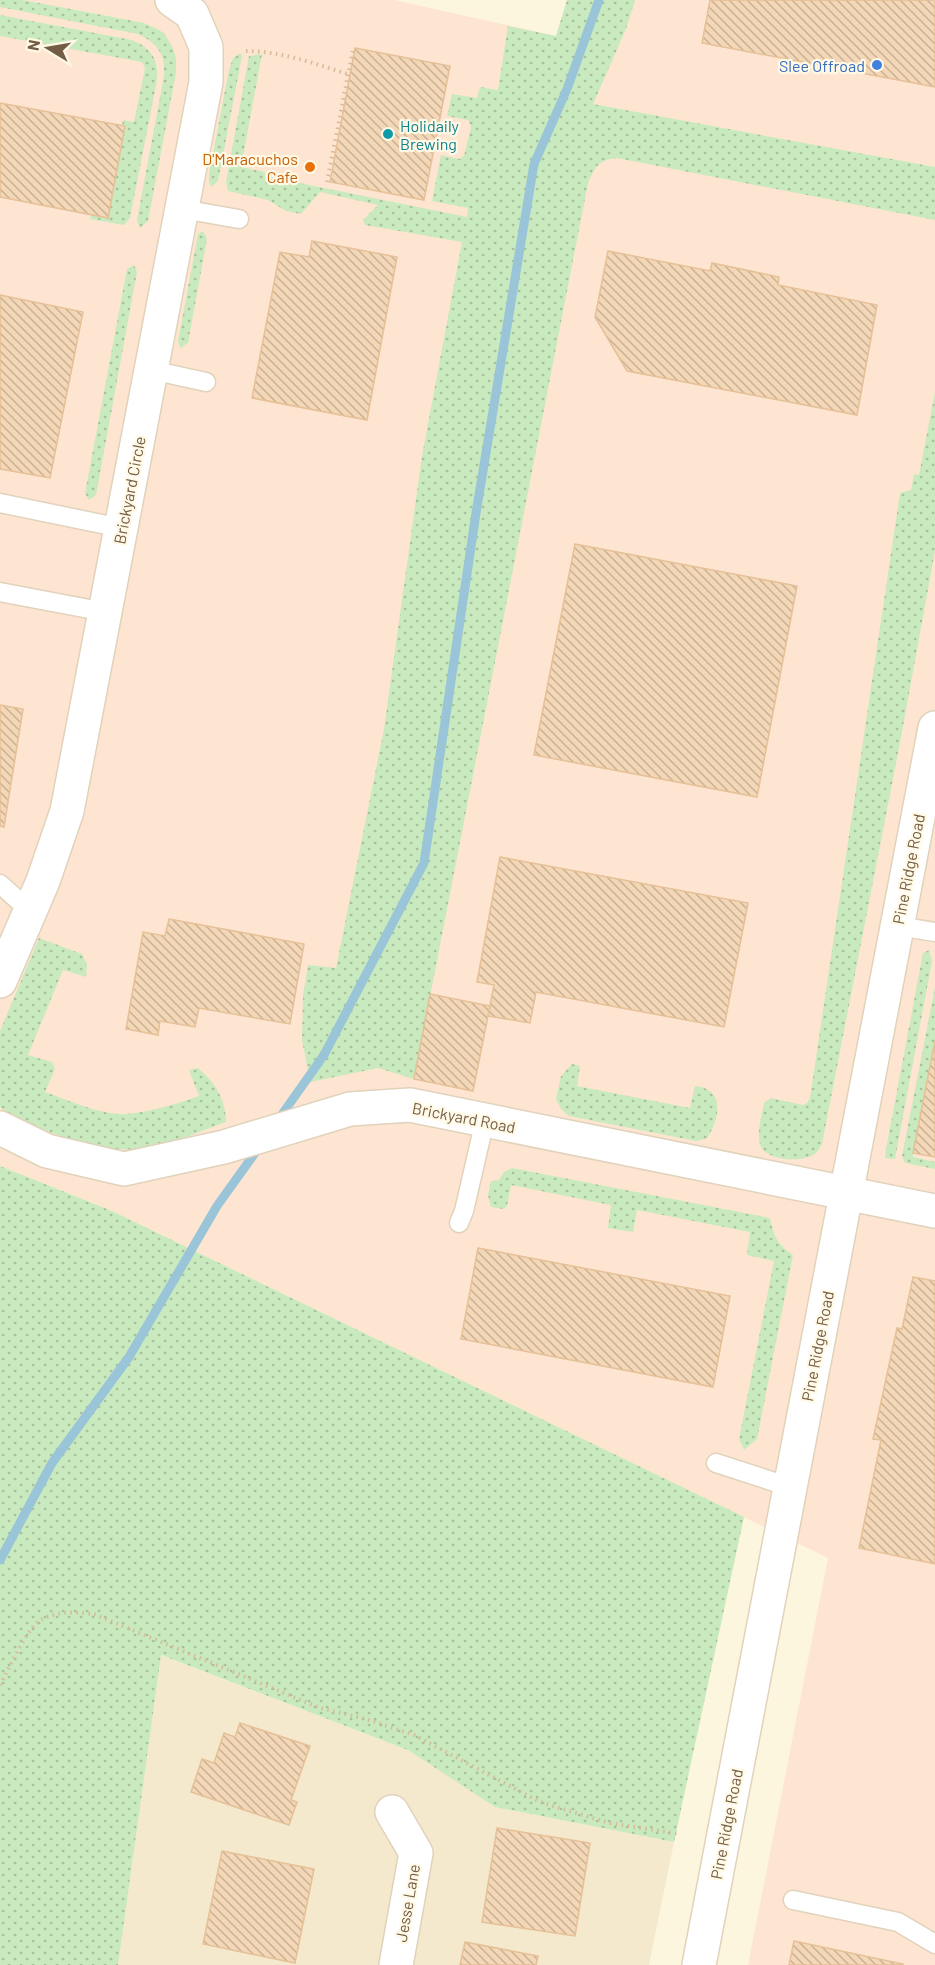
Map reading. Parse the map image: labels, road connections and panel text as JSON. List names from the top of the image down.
{
  "streets": {
    "street": [
      "Brickyard Circle",
      "Pine Ridge Road",
      "Brickyard Road",
      "Jesse Lane"
    ]
  },
  "crossings": [
    ["Pine Ridge Road", "Brickyard Road"]
  ],
  "places": ["Slee Offroad", "Holidaily Brewing", "D'Maracuchos Cafe"],
  "north": "left"
}
